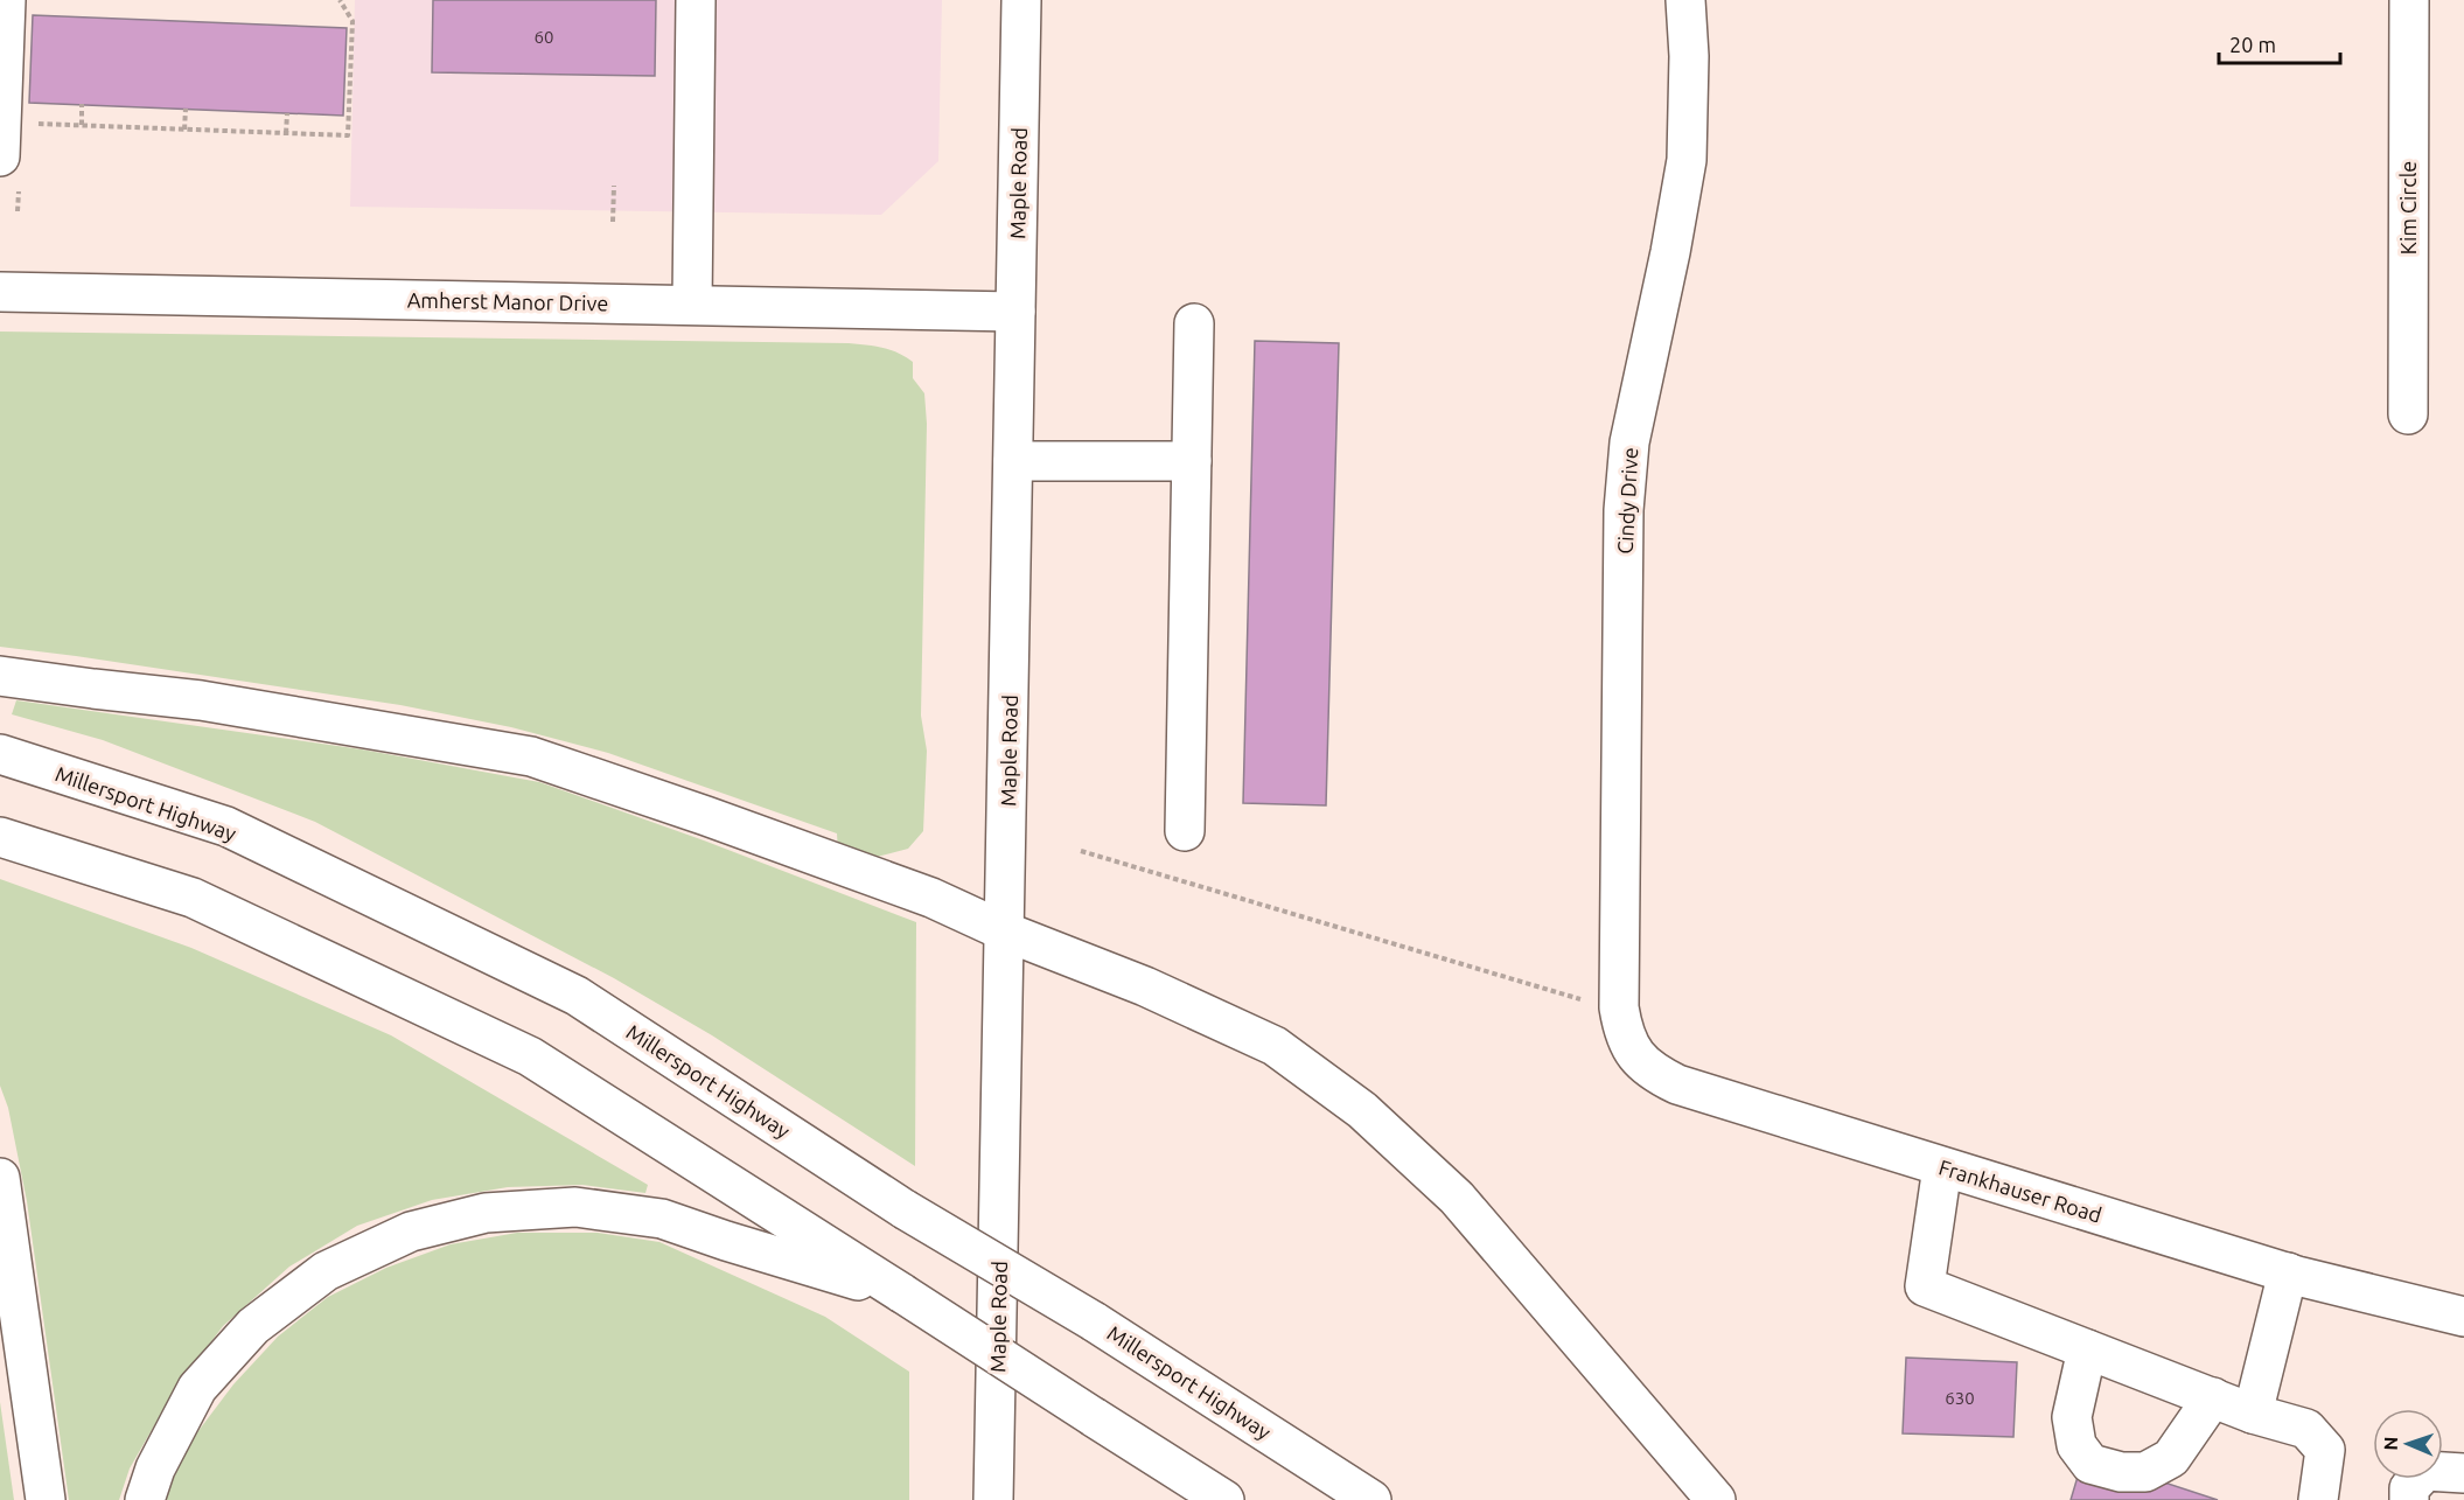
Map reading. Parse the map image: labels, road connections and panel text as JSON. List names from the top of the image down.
{
  "streets": {
    "main road": [
      "Maple Road",
      "Kim Circle",
      "Amherst Manor Drive",
      "Cindy Drive",
      "Millersport Highway",
      "Frankhauser Road"
    ]
  },
  "crossings": [
    ["Maple Road", "Amherst Manor Drive"],
    ["Cindy Drive", "Frankhauser Road"]
  ],
  "house_numbers": ["60", "630"],
  "scale_bar": "20 m",
  "north": "left"
}
